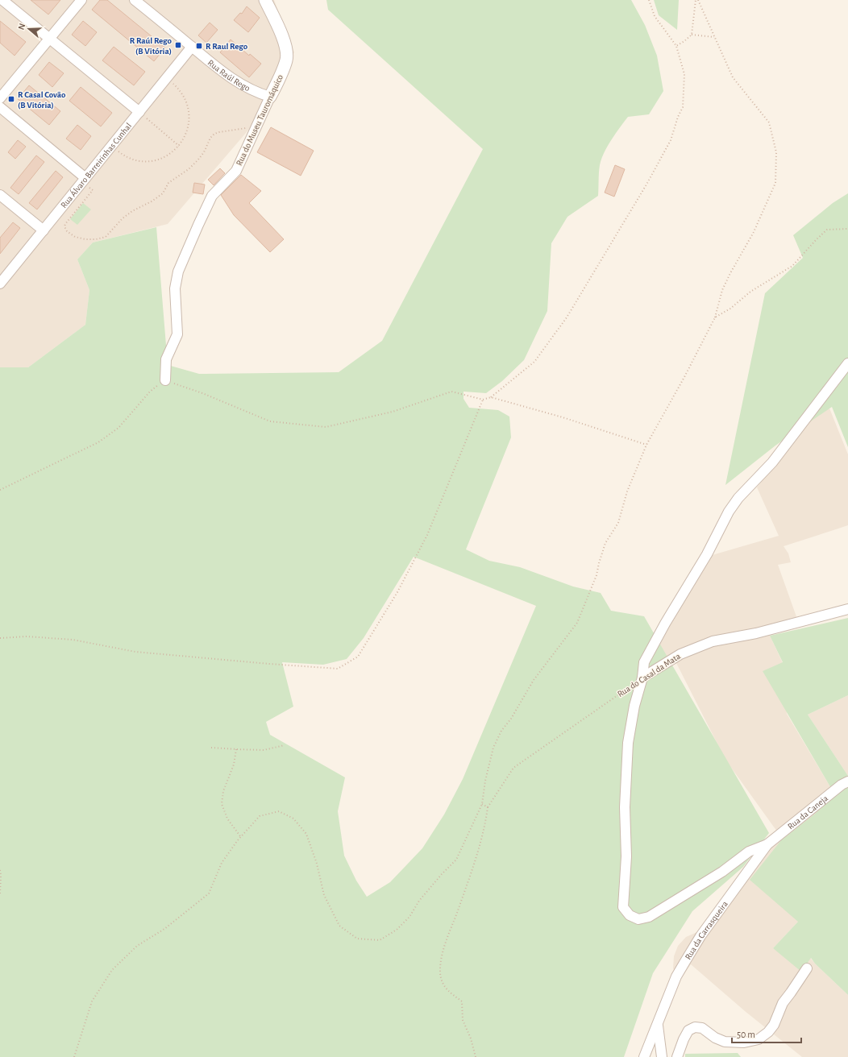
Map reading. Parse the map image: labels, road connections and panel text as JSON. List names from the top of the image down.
{
  "streets": {
    "street": [
      "Rua Raúl Rego",
      "Rua do Museu Tauromáquico",
      "Rua Álvaro Barreirinhas Cunhal",
      "Rua do Casal da Mata",
      "Rua da Caneja",
      "Rua da Carrasqueira"
    ]
  },
  "crossings": [
    ["Rua Raúl Rego", "Rua do Museu Tauromáquico"],
    ["Rua Raúl Rego", "Rua Álvaro Barreirinhas Cunhal"],
    ["Rua da Caneja", "Rua da Carrasqueira"]
  ],
  "places": {
    "transit": ["R Raúl Rego (B Vitória)", "R Raul Rego", "R Casal Covão (B Vitória)"]
  },
  "scale_bar": "50 m",
  "north": "left"
}
